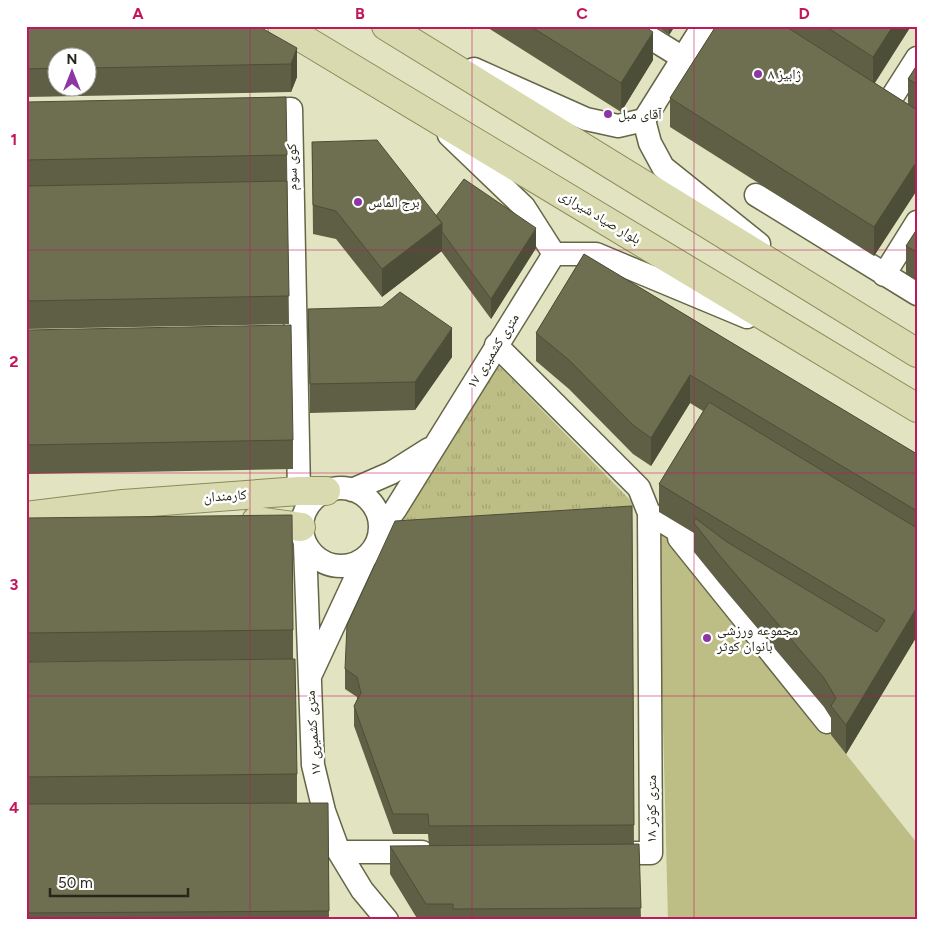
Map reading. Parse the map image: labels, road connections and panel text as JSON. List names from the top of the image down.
{
  "streets": {
    "main road": ["بلوار صیاد شیرازی", "کارمندان"],
    "street": ["کوی سوم", "۱۷ متری کشمیری", "۱۸ متری کوثر"]
  },
  "crossings": [
    ["کوی سوم", "کارمندان"],
    ["۱۷ متری کشمیری", "کارمندان"]
  ],
  "places": [
    "ژابیز ۸",
    "آقای مبل",
    "برج الماس",
    "مجموعه ورزشی بانوان کوثر"
  ],
  "scale_bar": "50 m",
  "north": "top",
  "grid": {
    "columns": [
      "A",
      "B",
      "C",
      "D"
    ],
    "rows": [
      "1",
      "2",
      "3",
      "4"
    ]
  }
}
